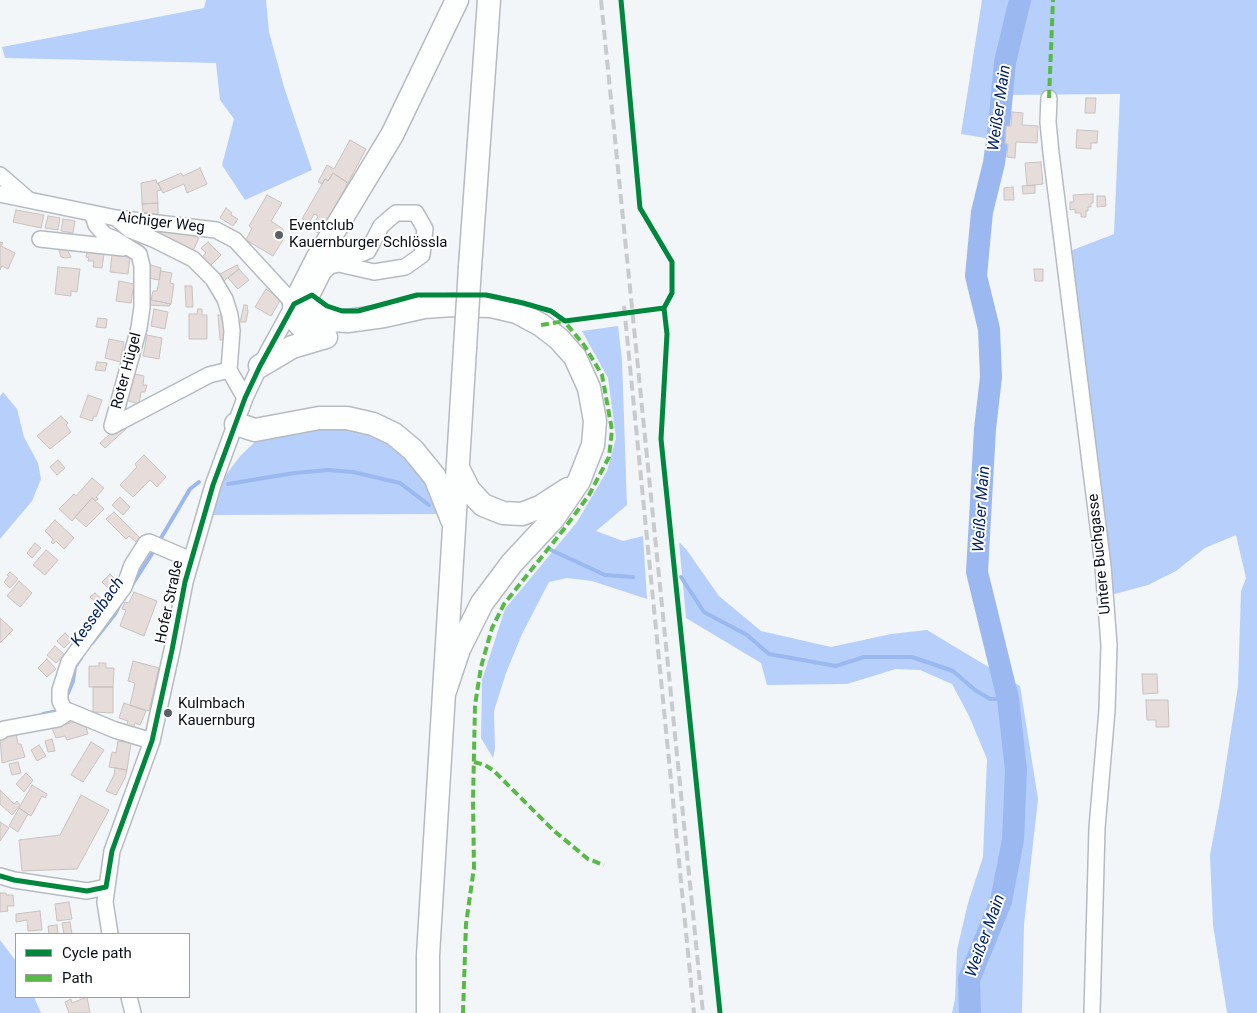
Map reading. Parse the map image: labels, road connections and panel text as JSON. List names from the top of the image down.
{
  "streets": {
    "street": [
      "Aichiger Weg",
      "Roter Hügel",
      "Untere Buchgasse",
      "Hofer Straße"
    ]
  },
  "crossings": [
    ["Aichiger Weg", "Hofer Straße"]
  ],
  "water": ["Weißer Main", "Kesselbach"],
  "places": ["Eventclub Kauernburger Schlössla", "Kulmbach Kauernburg"],
  "legend": ["Cycle path", "Path"]
}
